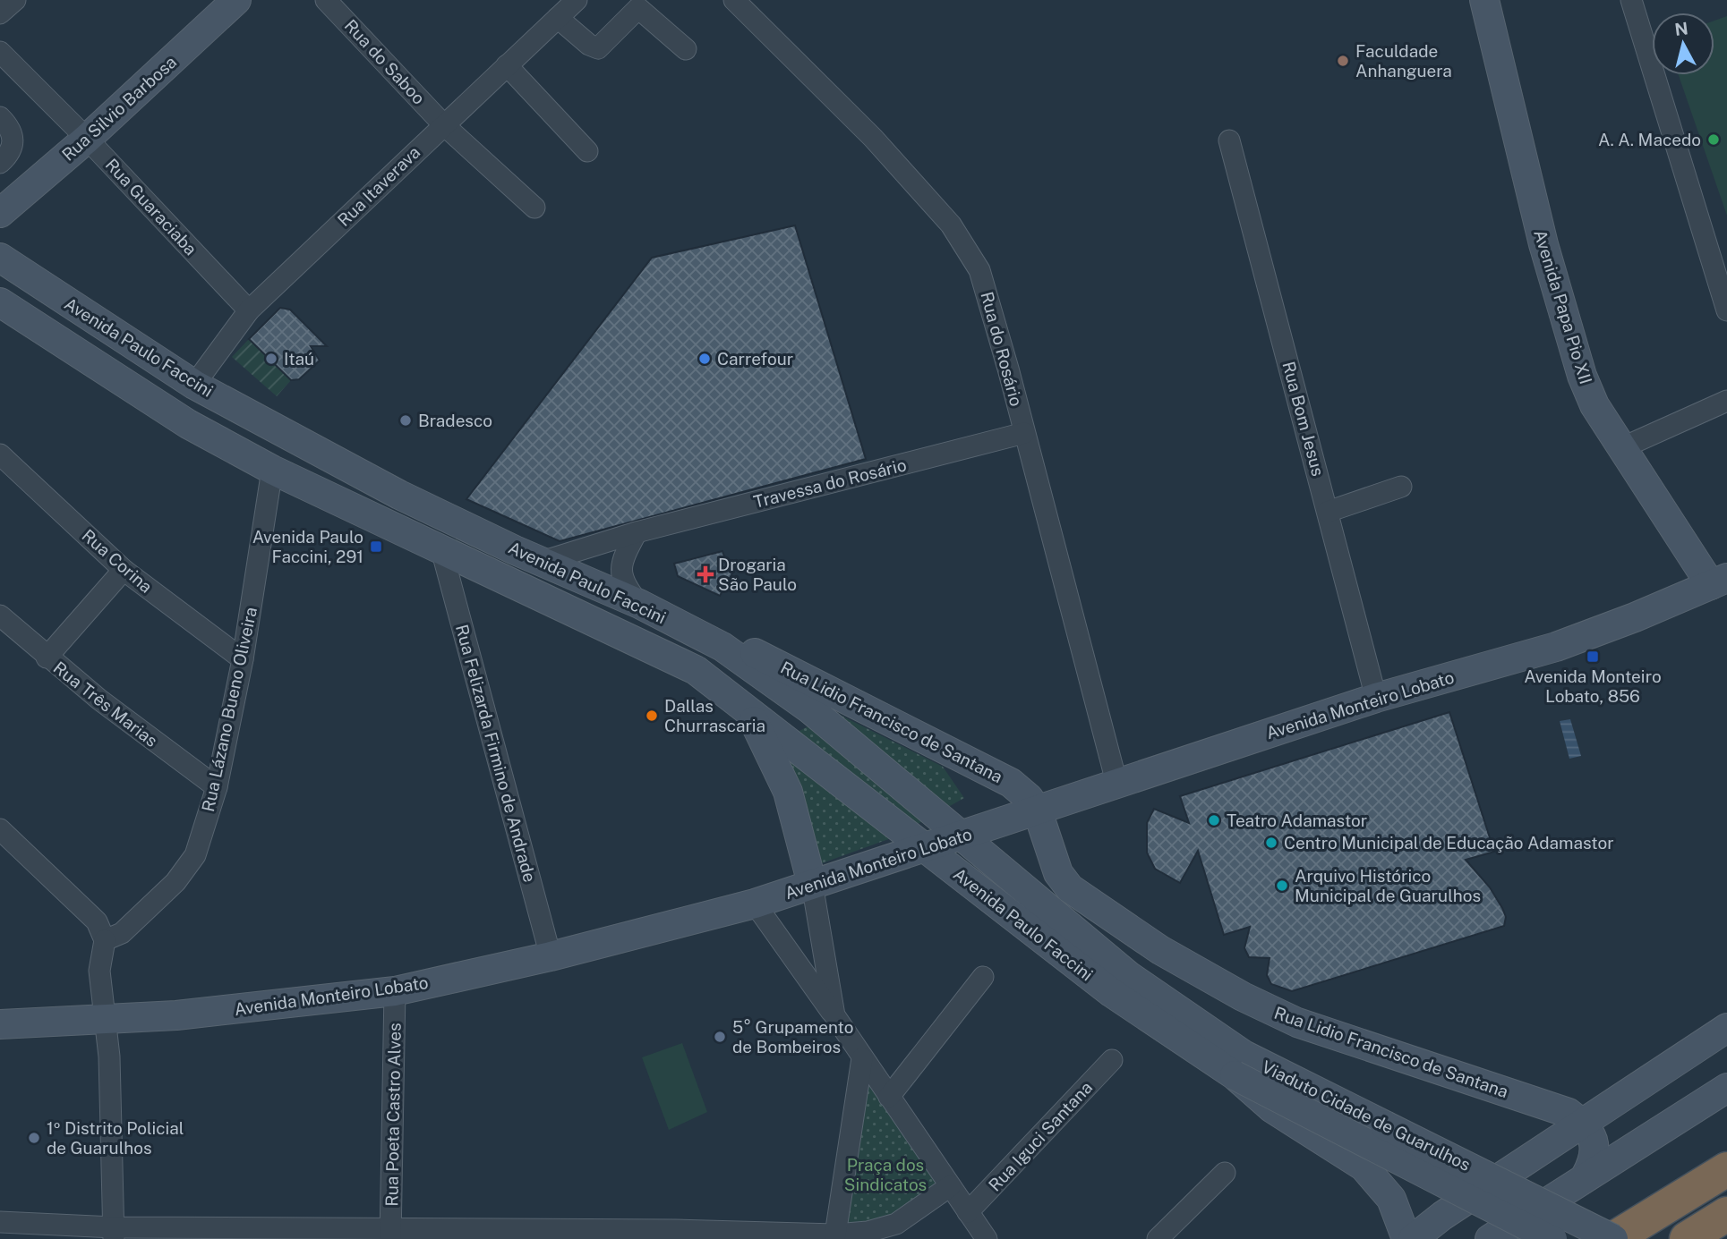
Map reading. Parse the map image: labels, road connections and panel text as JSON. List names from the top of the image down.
{
  "streets": {
    "main road": [
      "Rua Silvio Barbosa",
      "Avenida Papa Pio XII",
      "Avenida Paulo Faccini",
      "Avenida Monteiro Lobato",
      "Rua Lidio Francisco de Santana",
      "Viaduto Cidade de Guarulhos"
    ],
    "street": [
      "Rua do Saboo",
      "Rua Itaverava",
      "Rua Guaraciaba",
      "Rua do Rosário",
      "Rua Bom Jesus",
      "Travessa do Rosário",
      "Rua Corina",
      "Rua Três Marias",
      "Rua Lázano Bueno Oliveira",
      "Rua Felizarda Firmino de Andrade",
      "Rua Poeta Castro Alves",
      "Rua Iguci Santana"
    ]
  },
  "crossings": [
    ["Rua do Saboo", "Rua Itaverava"],
    ["Rua Silvio Barbosa", "Rua Guaraciaba"],
    ["Rua Itaverava", "Rua Guaraciaba"],
    ["Rua Itaverava", "Avenida Paulo Faccini"],
    ["Avenida Papa Pio XII", "Avenida Monteiro Lobato"],
    ["Avenida Paulo Faccini", "Travessa do Rosário"],
    ["Avenida Paulo Faccini", "Avenida Monteiro Lobato"],
    ["Avenida Paulo Faccini", "Rua Lázano Bueno Oliveira"],
    ["Avenida Paulo Faccini", "Rua Lidio Francisco de Santana"],
    ["Avenida Paulo Faccini", "Rua Felizarda Firmino de Andrade"],
    ["Avenida Paulo Faccini", "Viaduto Cidade de Guarulhos"],
    ["Rua do Rosário", "Travessa do Rosário"],
    ["Rua do Rosário", "Avenida Monteiro Lobato"],
    ["Rua Bom Jesus", "Avenida Monteiro Lobato"],
    ["Rua Corina", "Rua Lázano Bueno Oliveira"],
    ["Rua Três Marias", "Rua Lázano Bueno Oliveira"],
    ["Avenida Monteiro Lobato", "Rua Lidio Francisco de Santana"],
    ["Avenida Monteiro Lobato", "Rua Felizarda Firmino de Andrade"],
    ["Avenida Monteiro Lobato", "Rua Poeta Castro Alves"]
  ],
  "parks": ["Praça dos Sindicatos"],
  "places": {
    "other": [
      "Faculdade Anhanguera",
      "A. A. Macedo",
      "Itaú",
      "Carrefour",
      "Bradesco",
      "Dallas Churrascaria",
      "Teatro Adamastor",
      "Centro Municipal de Educação Adamastor",
      "Arquivo Histórico Municipal de Guarulhos",
      "5° Grupamento de Bombeiros",
      "1º Distrito Policial de Guarulhos"
    ],
    "transit": ["Avenida Paulo Faccini, 291", "Avenida Monteiro Lobato, 856"],
    "health": ["Drogaria São Paulo"]
  },
  "north": "top"
}
